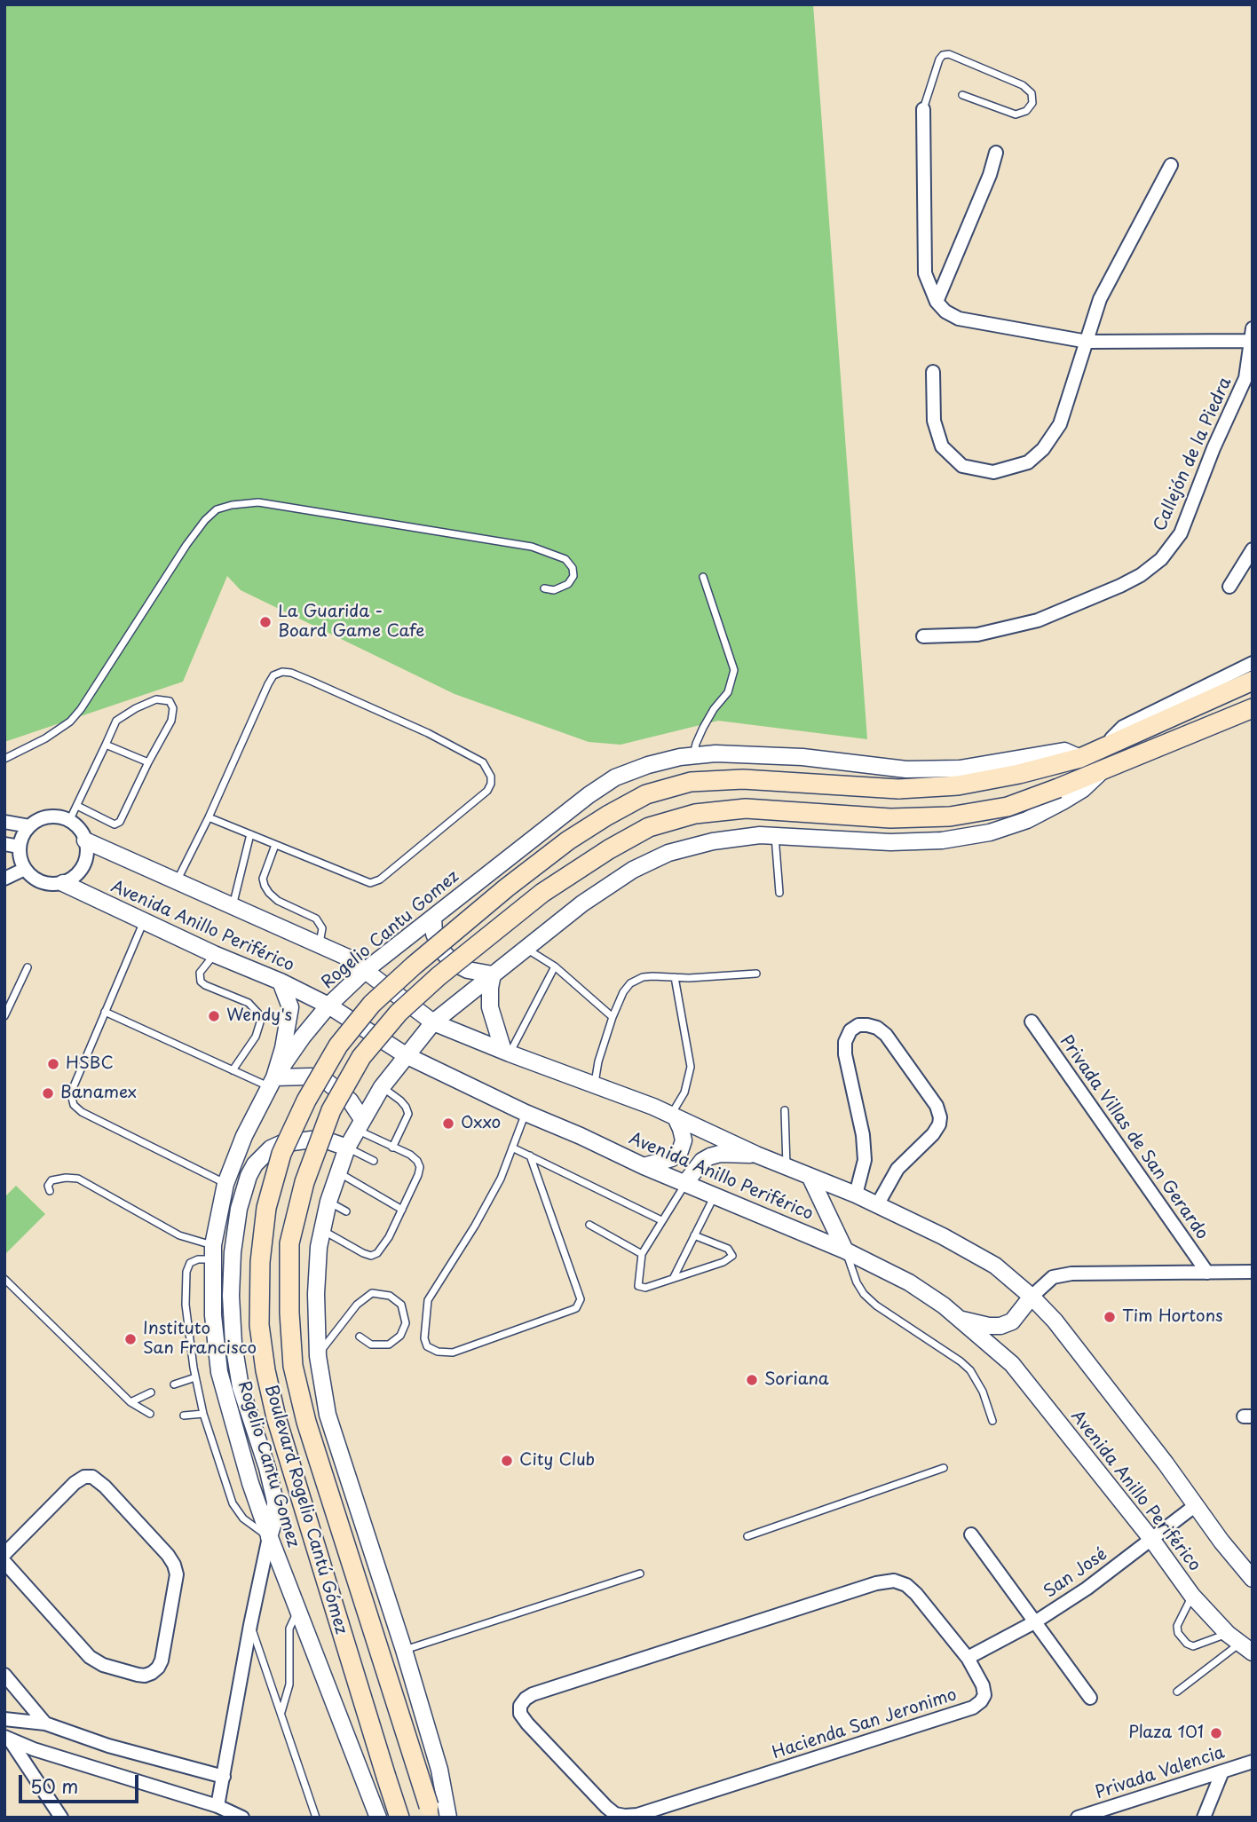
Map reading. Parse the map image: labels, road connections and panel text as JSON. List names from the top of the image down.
{
  "streets": {
    "main road": ["Boulevard Rogelio Cantú Gómez"],
    "street": [
      "Callejón de la Piedra",
      "Avenida Anillo Periférico",
      "Rogelio Cantu Gomez",
      "Privada Villas de San Gerardo",
      "San José",
      "Hacienda San Jeronimo",
      "Privada Valencia"
    ]
  },
  "crossings": [
    ["Avenida Anillo Periférico", "Rogelio Cantu Gomez"],
    ["Avenida Anillo Periférico", "San José"],
    ["Rogelio Cantu Gomez", "Boulevard Rogelio Cantú Gómez"],
    ["San José", "Hacienda San Jeronimo"]
  ],
  "places": [
    "La Guarida - Board Game Cafe",
    "Wendy's",
    "HSBC",
    "Banamex",
    "Oxxo",
    "Tim Hortons",
    "Instituto San Francisco",
    "Soriana",
    "City Club",
    "Plaza 101"
  ],
  "scale_bar": "50 m"
}
